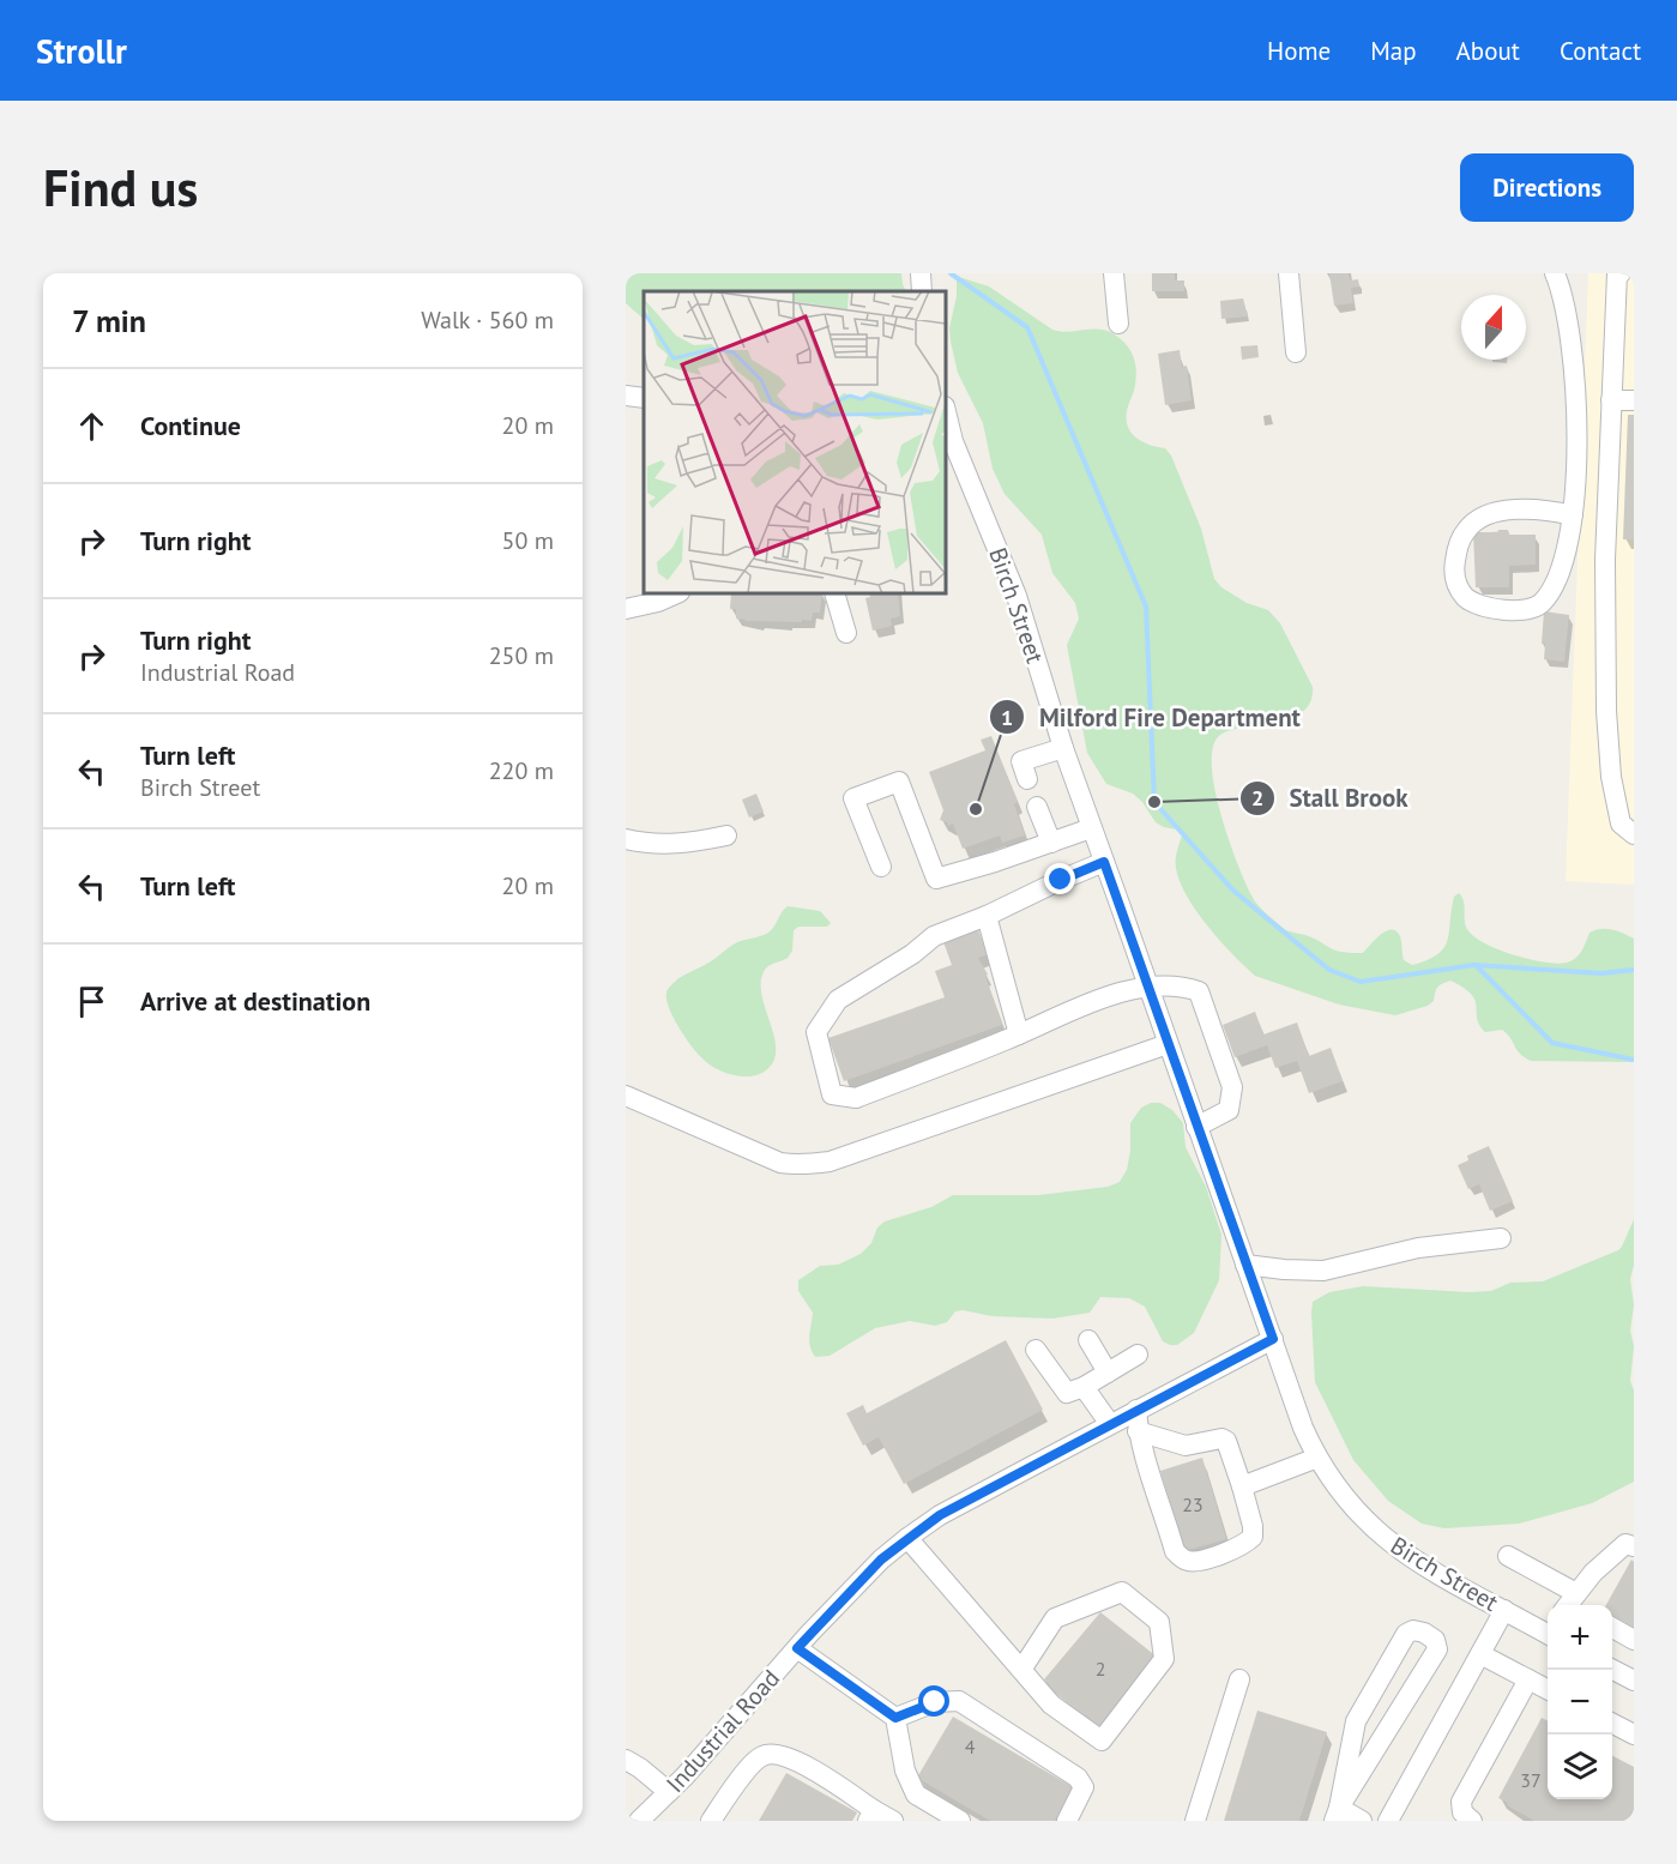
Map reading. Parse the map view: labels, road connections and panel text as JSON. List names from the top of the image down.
{
  "streets": {
    "street": ["Birch Street", "Industrial Road"]
  },
  "crossings": [
    ["Birch Street", "Industrial Road"]
  ],
  "places": ["Stall Brook", "Milford Fire Department"],
  "house_numbers": [
    "23",
    "2",
    "4",
    "37"
  ],
  "north": "top",
  "page": {
    "header": "Strollr",
    "nav": [
      "Home",
      "Map",
      "About",
      "Contact"
    ],
    "buttons": "Directions",
    "title": "Find us",
    "heading": ["7 min", "Walk · 560 m"],
    "list": [
      ["Continue", "20 m"],
      ["Turn right", "50 m"],
      ["Turn right", "Industrial Road", "250 m"],
      ["Turn left", "Birch Street", "220 m"],
      ["Turn left", "20 m"],
      "Arrive at destination"
    ],
    "map_buttons": ["+", "−"]
  }
}
